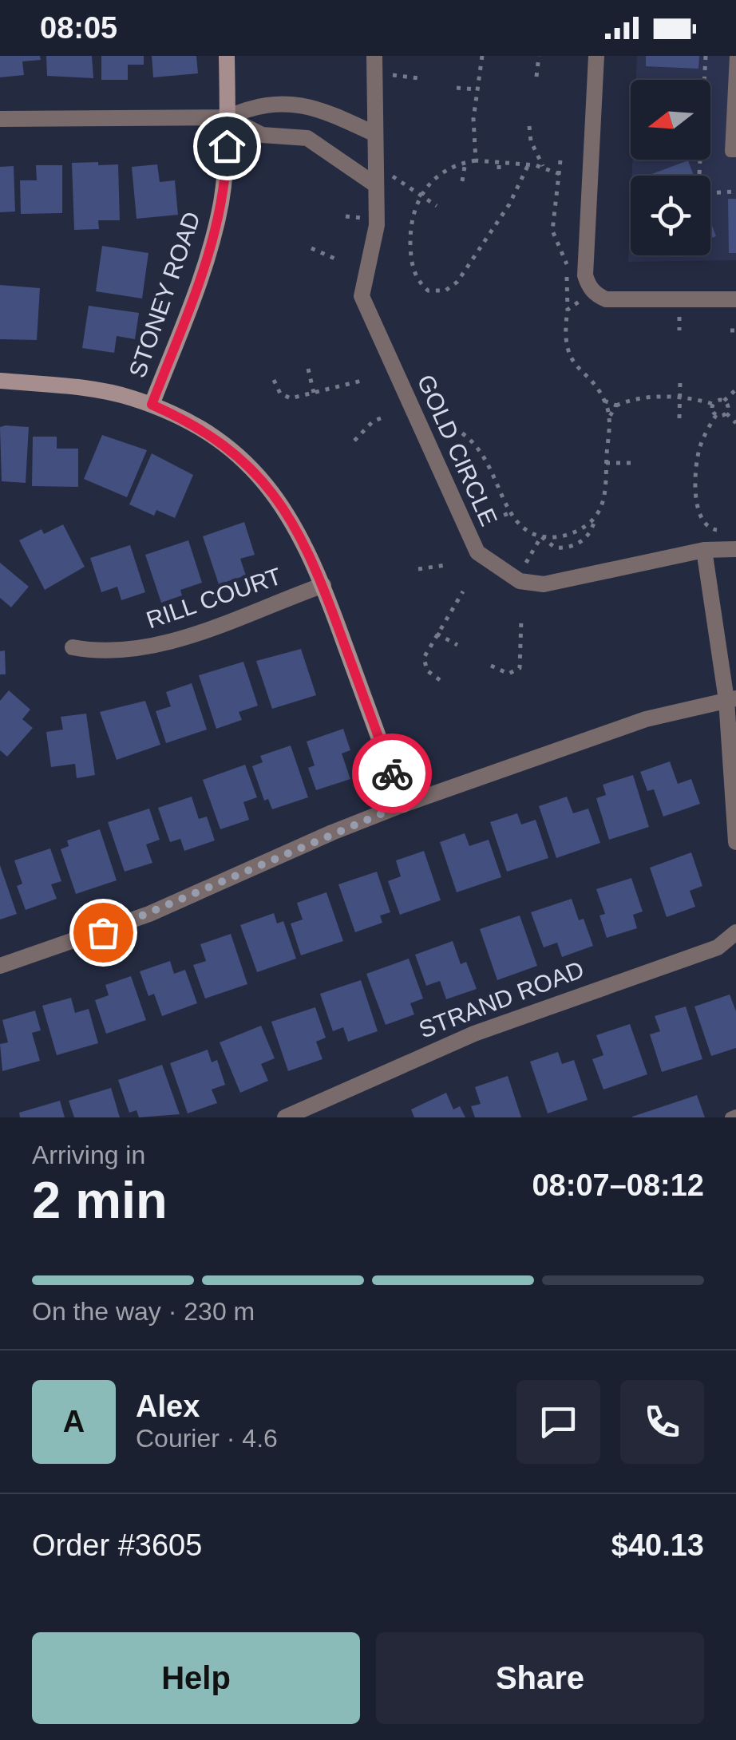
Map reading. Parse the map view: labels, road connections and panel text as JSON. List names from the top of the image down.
{
  "streets": {
    "street": [
      "STONEY ROAD",
      "GOLD CIRCLE",
      "RILL COURT",
      "STRAND ROAD"
    ]
  },
  "north": "left",
  "page": {
    "status": "08:05",
    "heading": ["2 min", "Arriving in", "08:07–08:12"],
    "panel": [
      "Alex",
      "Courier · 4.6",
      "Order #3605",
      "$40.13"
    ],
    "bar": "On the way · 230 m",
    "round": "A",
    "buttons": ["Help", "Share"]
  }
}
